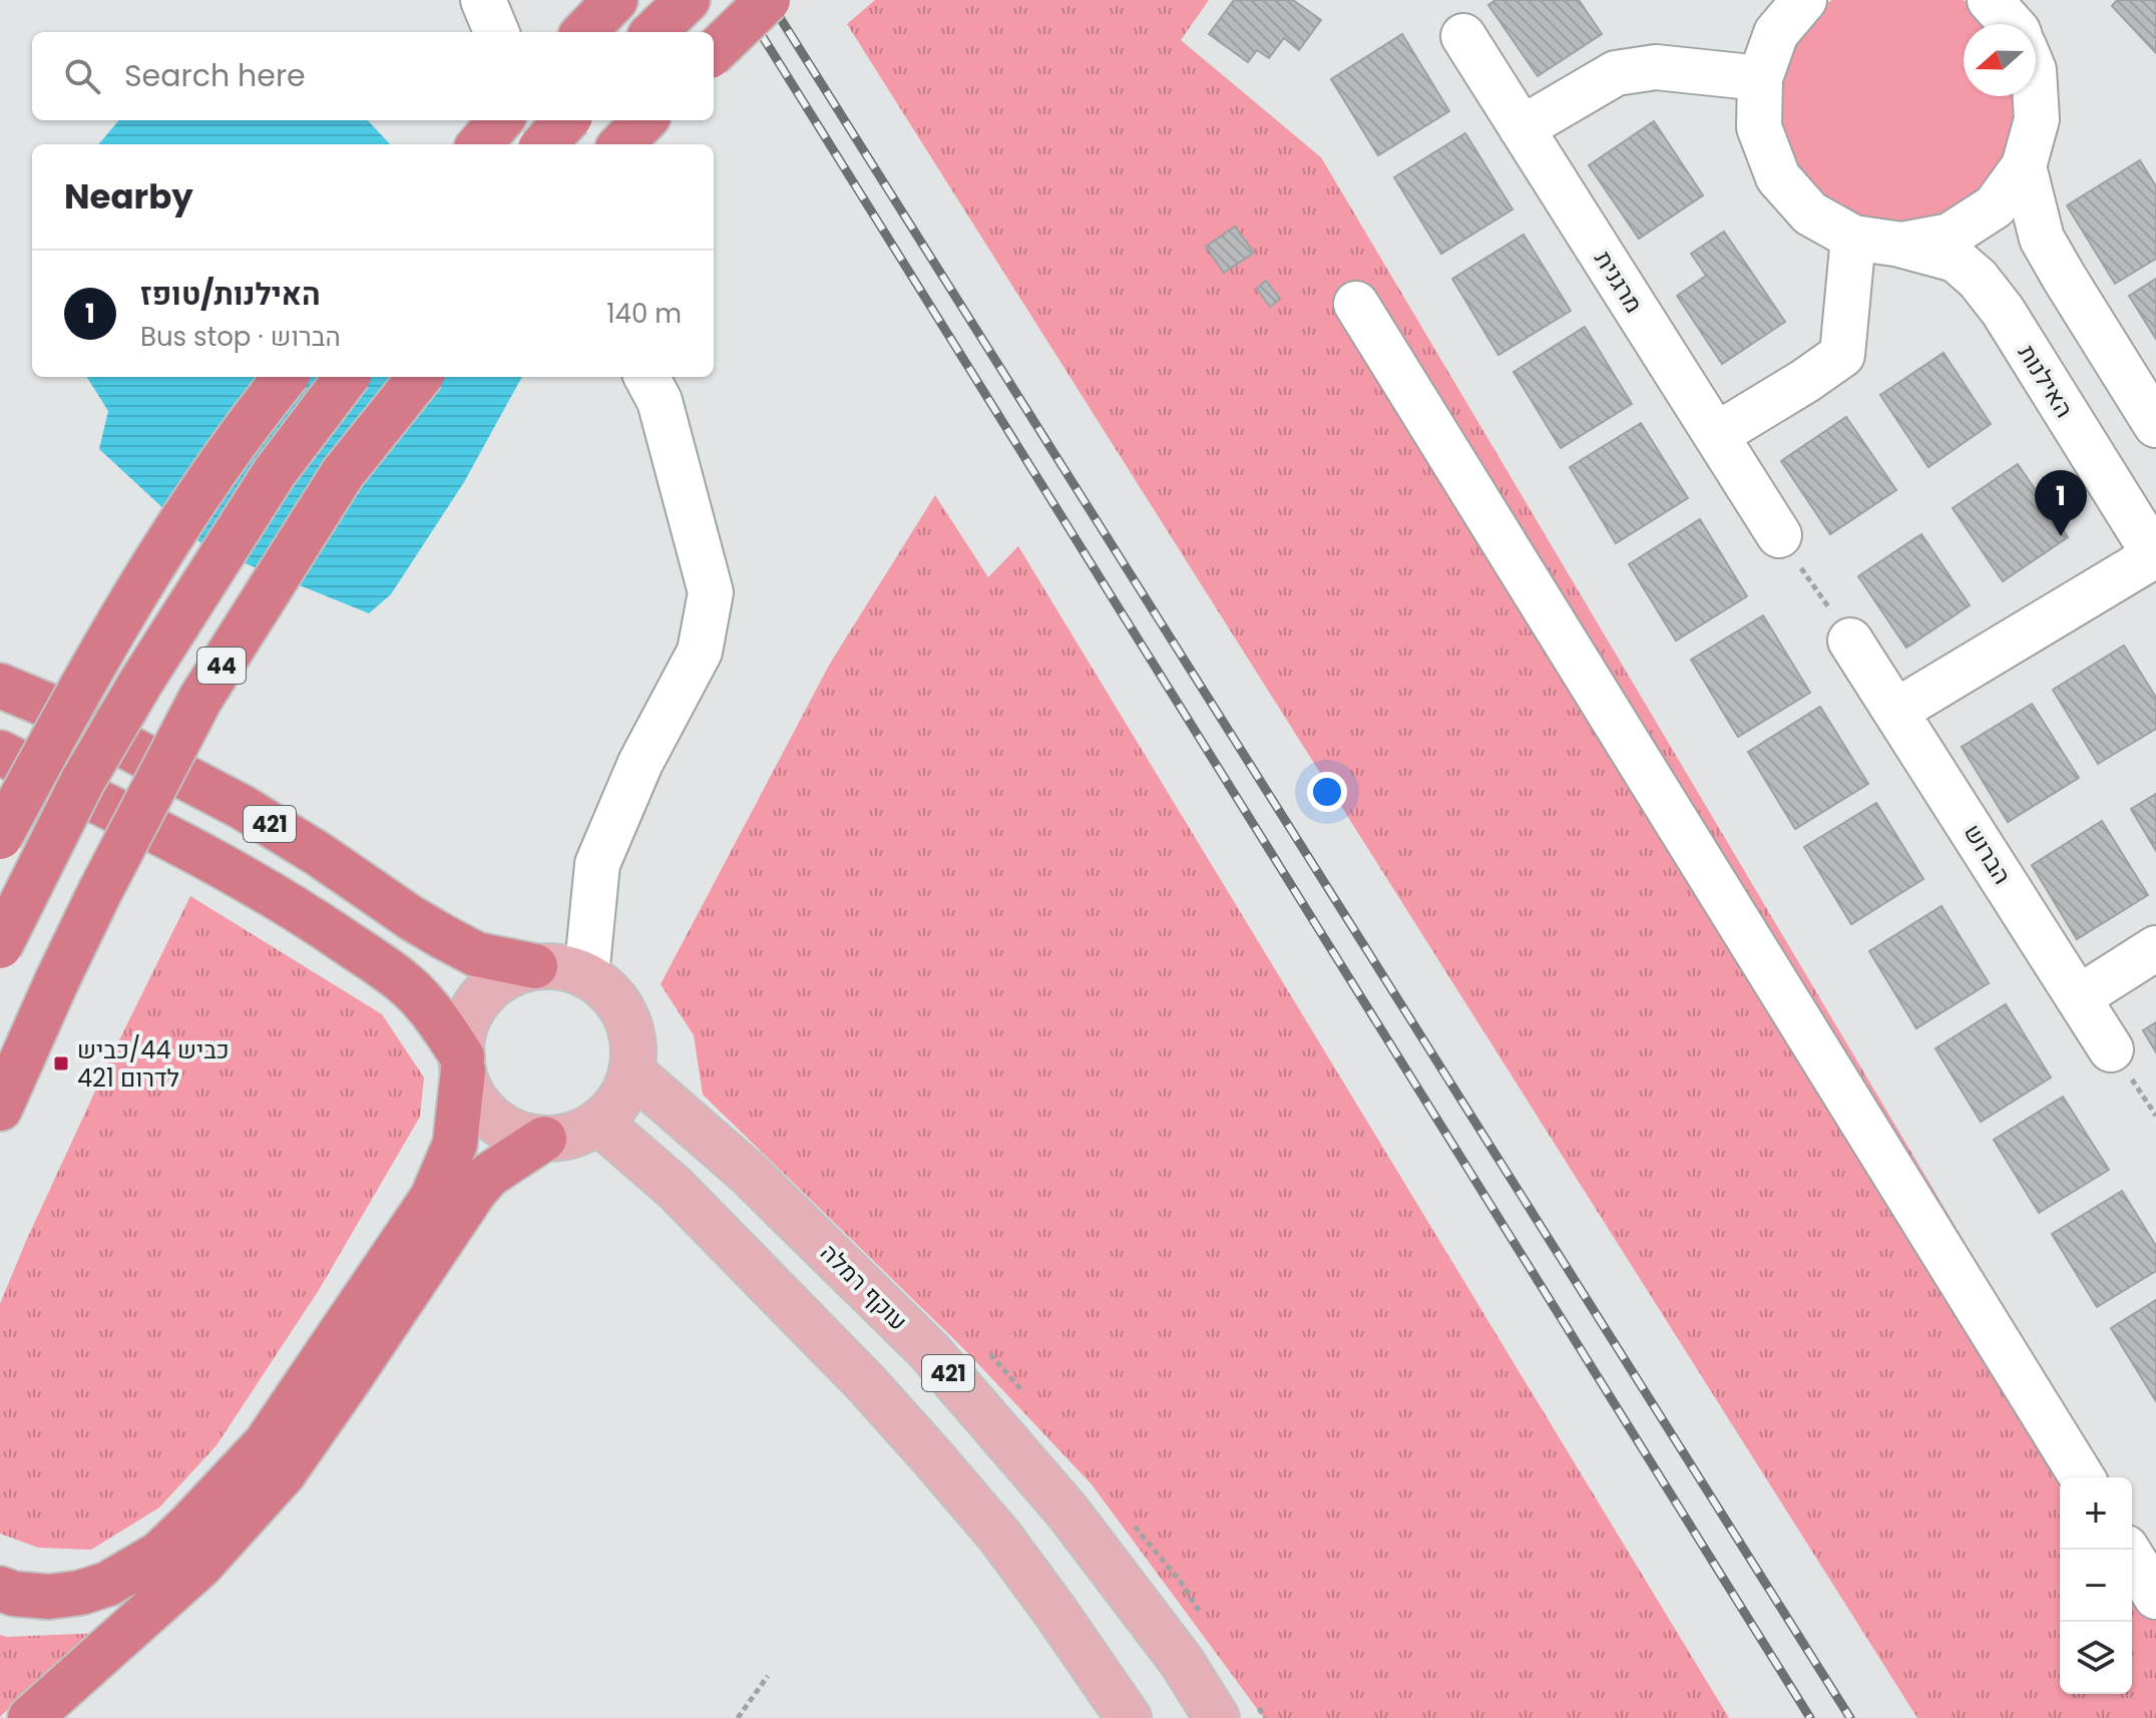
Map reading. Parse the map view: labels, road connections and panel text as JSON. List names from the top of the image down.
{
  "streets": {
    "highway": ["44", "421"],
    "main road": ["עוקף רמלה"],
    "street": ["מרגנית", "האילנות", "הברוש"]
  },
  "crossings": [
    ["421", "עוקף רמלה"]
  ],
  "places": {
    "transit": ["כביש 44/כביש 421 לדרום"]
  },
  "north": "left",
  "page": {
    "search": "Search here",
    "heading": "Nearby",
    "list": [
      {
        "mark": "1",
        "name": "האילנות/טופז",
        "note": "Bus stop · הברוש",
        "value": "140 m"
      }
    ],
    "pins": "1",
    "map_buttons": ["+", "−"]
  }
}
